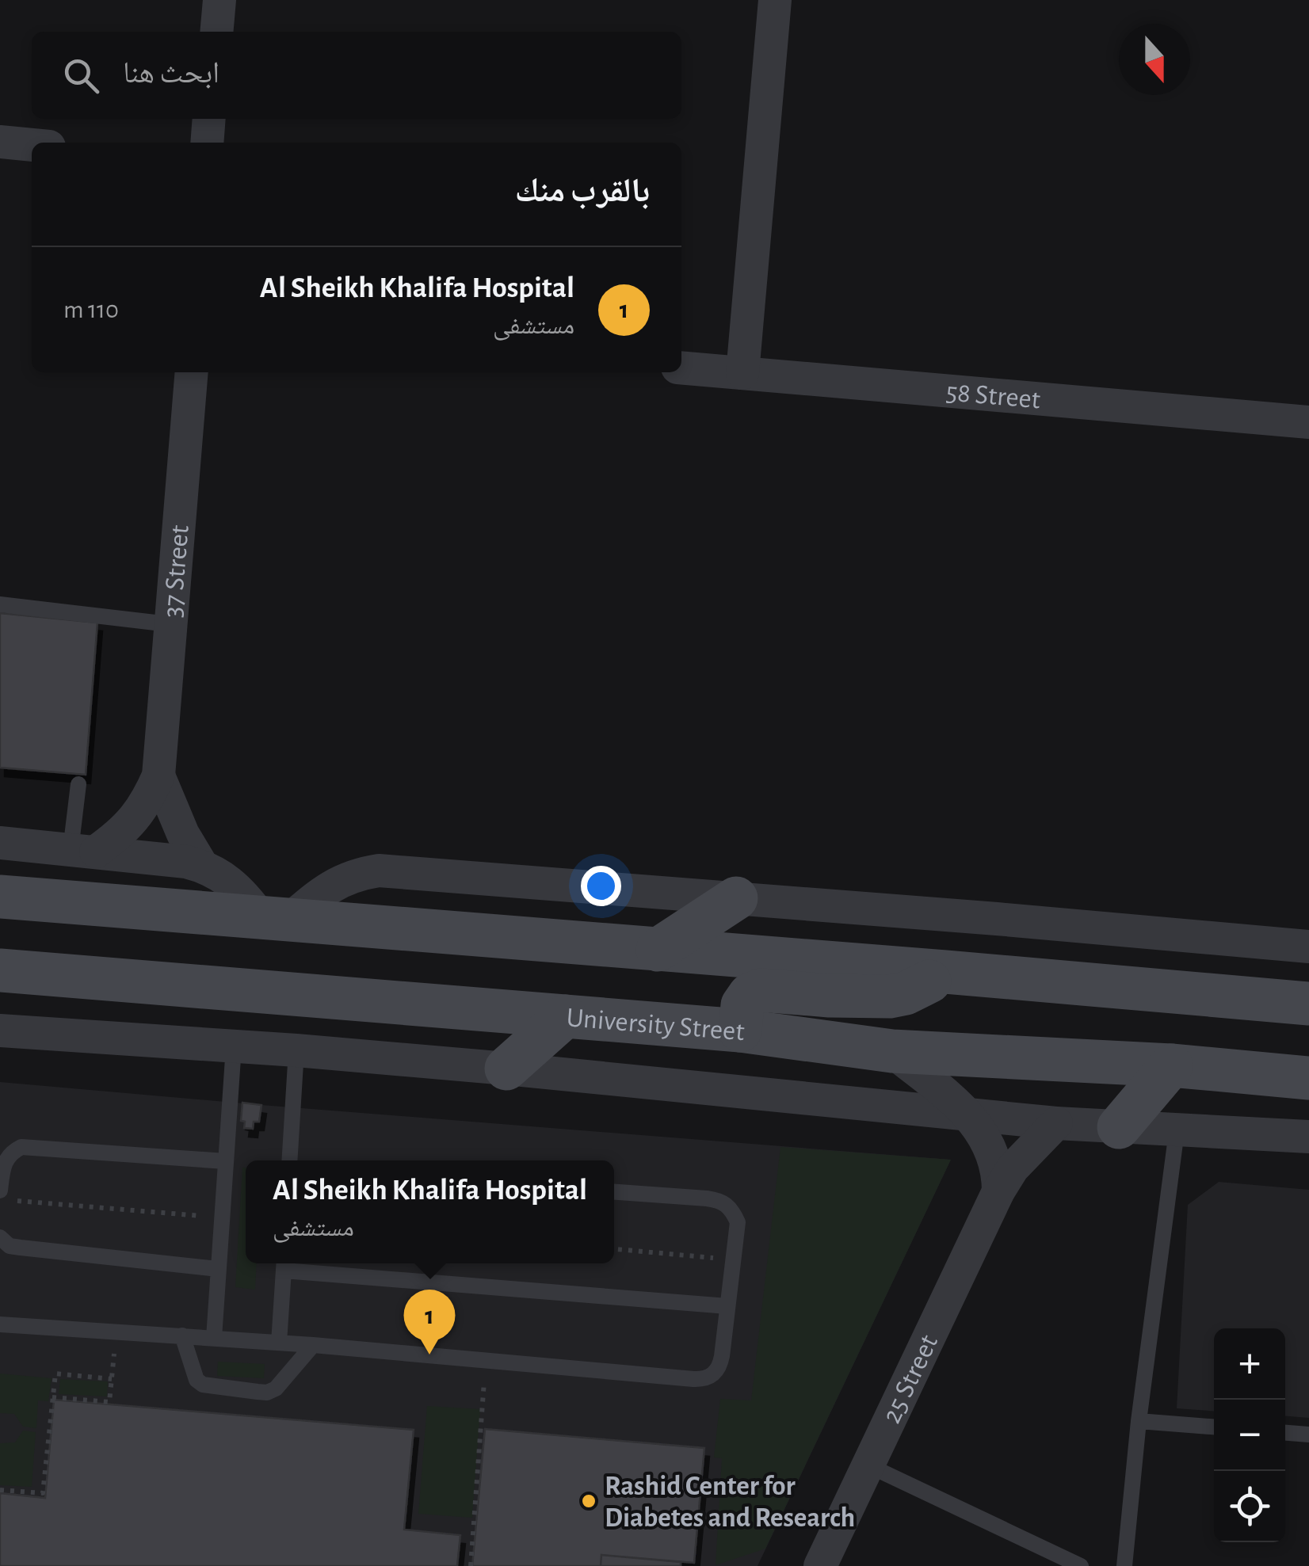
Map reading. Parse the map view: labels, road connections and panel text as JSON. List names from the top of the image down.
{
  "streets": {
    "main road": ["University Street"],
    "street": ["58 Street", "37 Street", "25 Street"]
  },
  "places": ["Rashid Center for Diabetes and Research"],
  "north": "bottom",
  "page": {
    "search": "ابحث هنا",
    "heading": "بالقرب منك",
    "list": [
      {
        "mark": "1",
        "name": "Al Sheikh Khalifa Hospital",
        "note": "مستشفى",
        "value": "110 m"
      }
    ],
    "popup": ["Al Sheikh Khalifa Hospital", "مستشفى"],
    "pins": "1",
    "map_buttons": ["+", "−"]
  }
}
